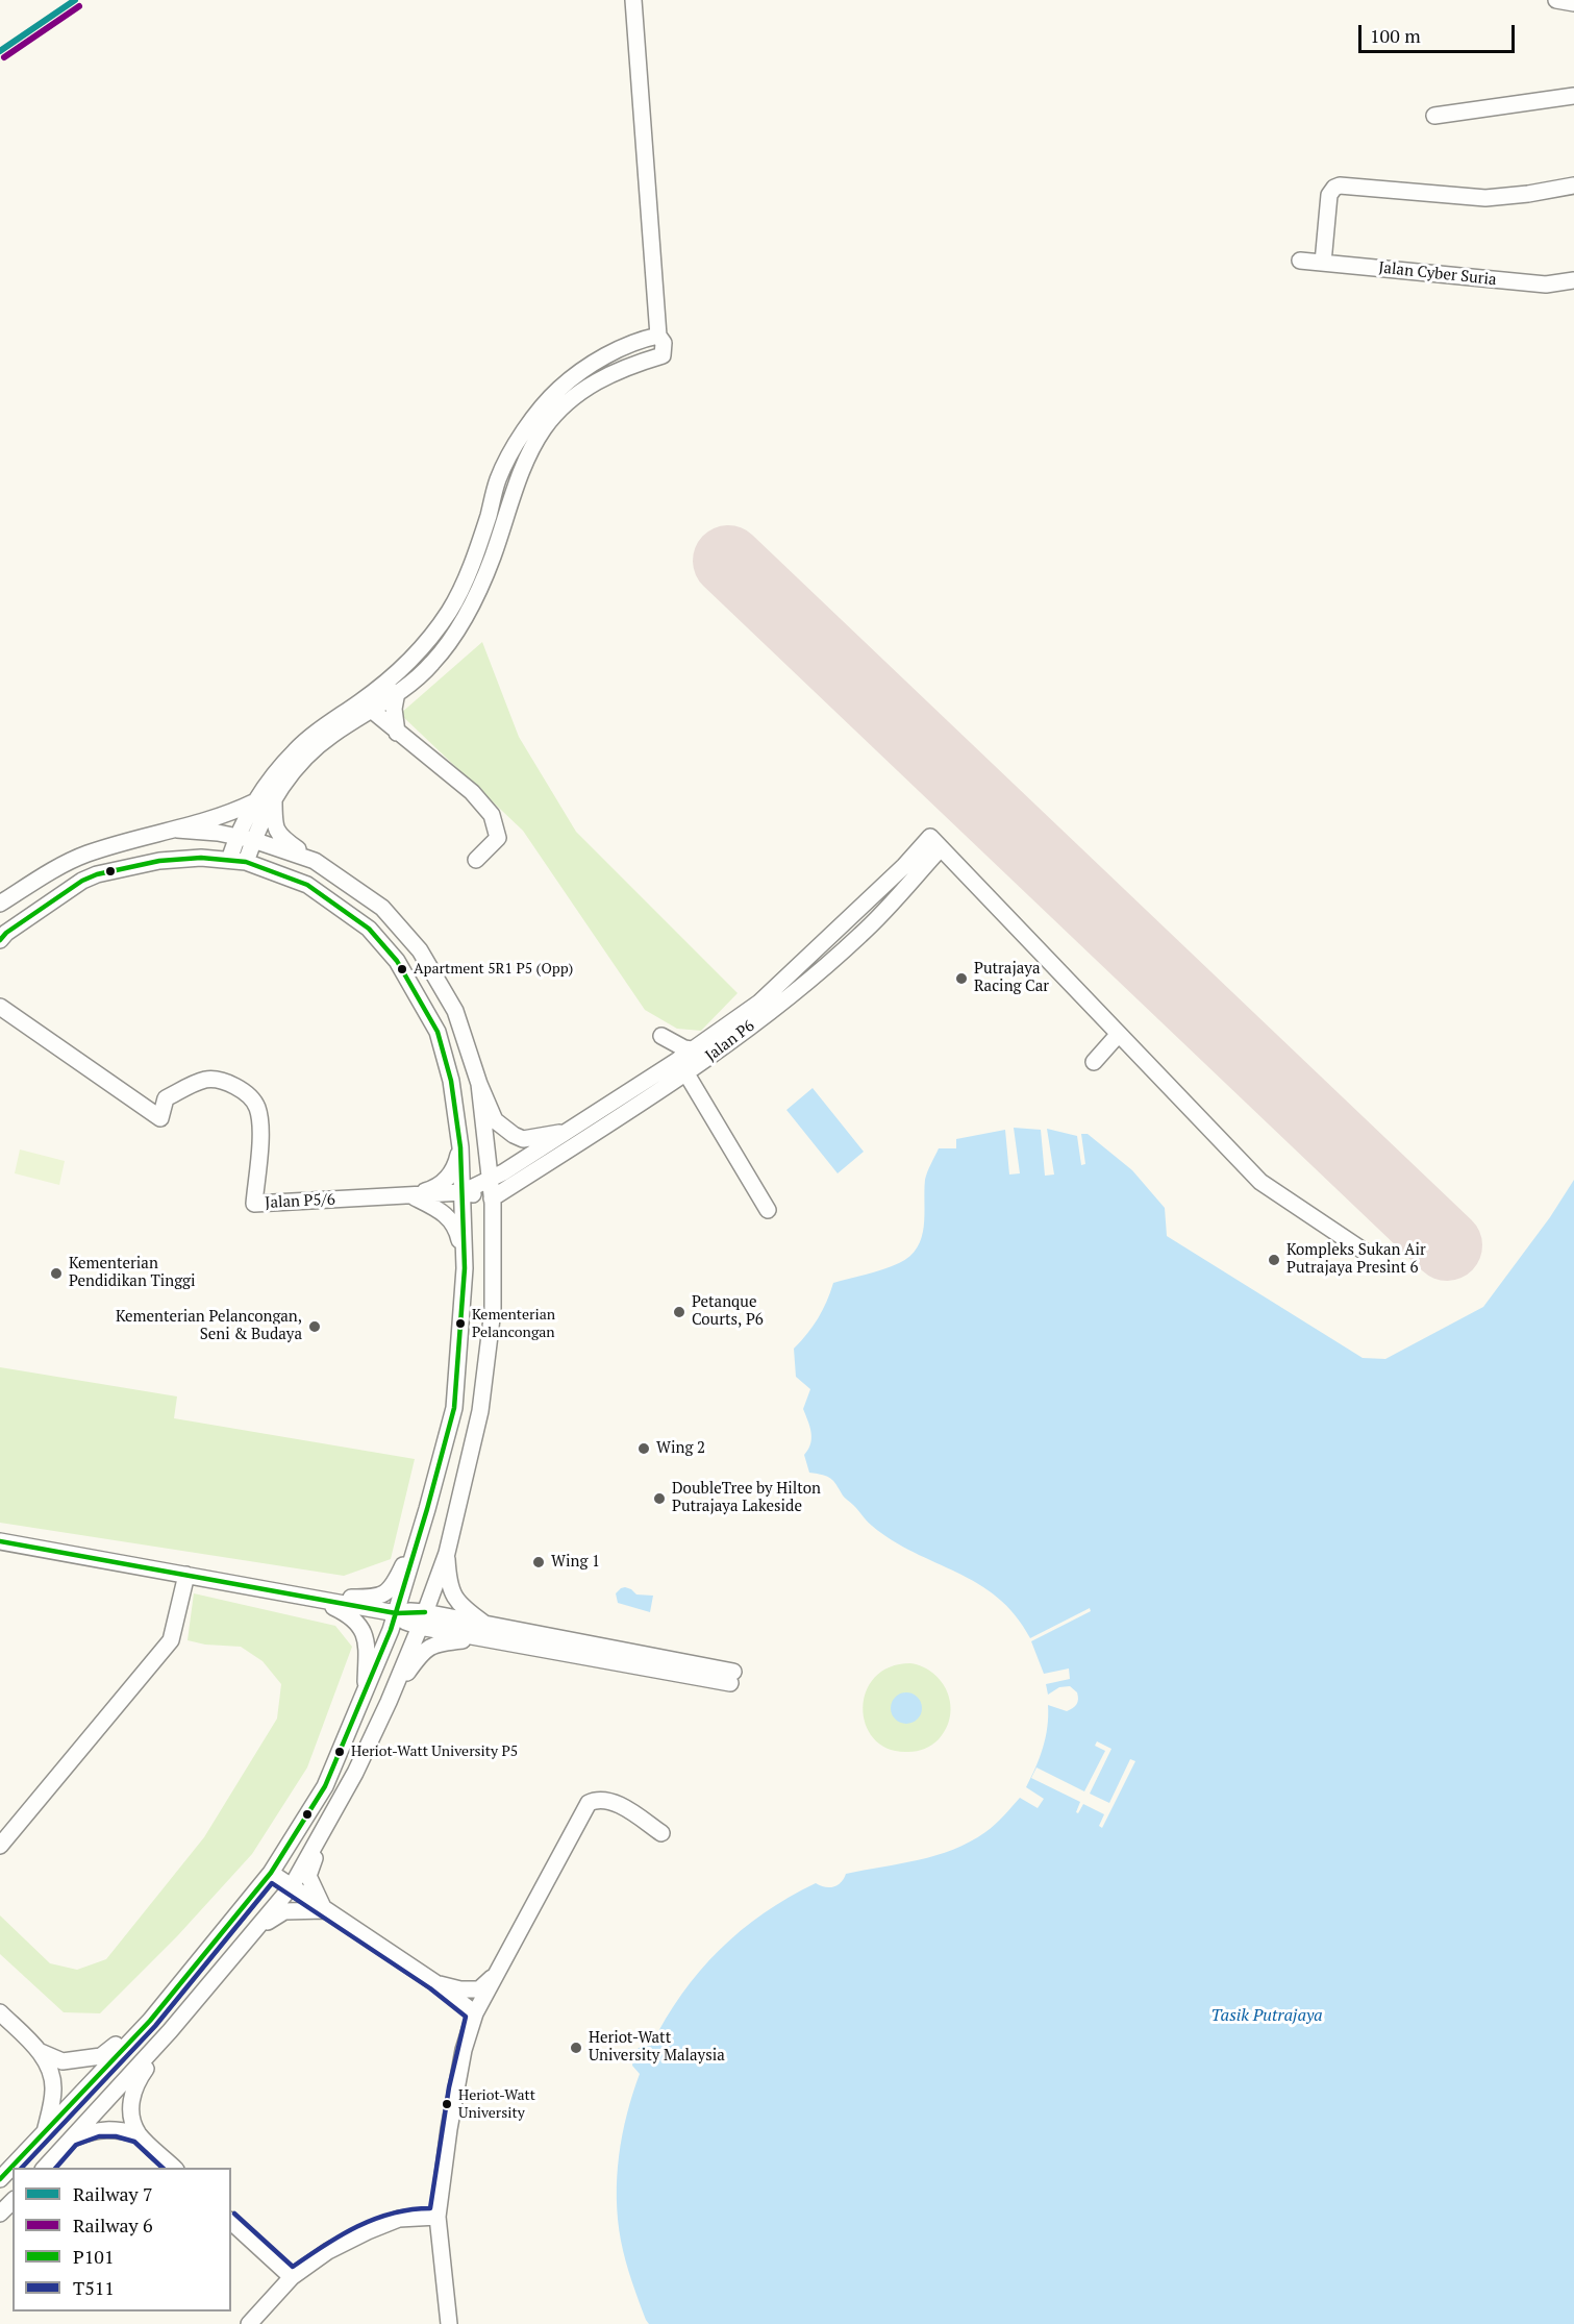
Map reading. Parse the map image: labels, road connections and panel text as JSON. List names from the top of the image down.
{
  "streets": {
    "street": ["Jalan Cyber Suria", "Jalan P6", "Jalan P5/6"]
  },
  "crossings": [
    ["Jalan P6", "Jalan P5/6"]
  ],
  "water": ["Tasik Putrajaya"],
  "places": [
    "Apartment 5R1 P5 (Opp)",
    "Putrajaya Racing Car",
    "Kompleks Sukan Air Putrajaya Presint 6",
    "Kementerian Pendidikan Tinggi",
    "Petanque Courts, P6",
    "Kementerian Pelancongan",
    "Kementerian Pelancongan, Seni & Budaya",
    "Wing 2",
    "DoubleTree by Hilton Putrajaya Lakeside",
    "Wing 1",
    "Heriot-Watt University P5",
    "Heriot-Watt University Malaysia",
    "Heriot-Watt University"
  ],
  "lines": [
    "rail line 7",
    "rail line 6",
    "transit line P101",
    "transit line T511"
  ],
  "legend": [
    "Railway 7",
    "Railway 6",
    "P101",
    "T511"
  ],
  "scale_bar": "100 m"
}
